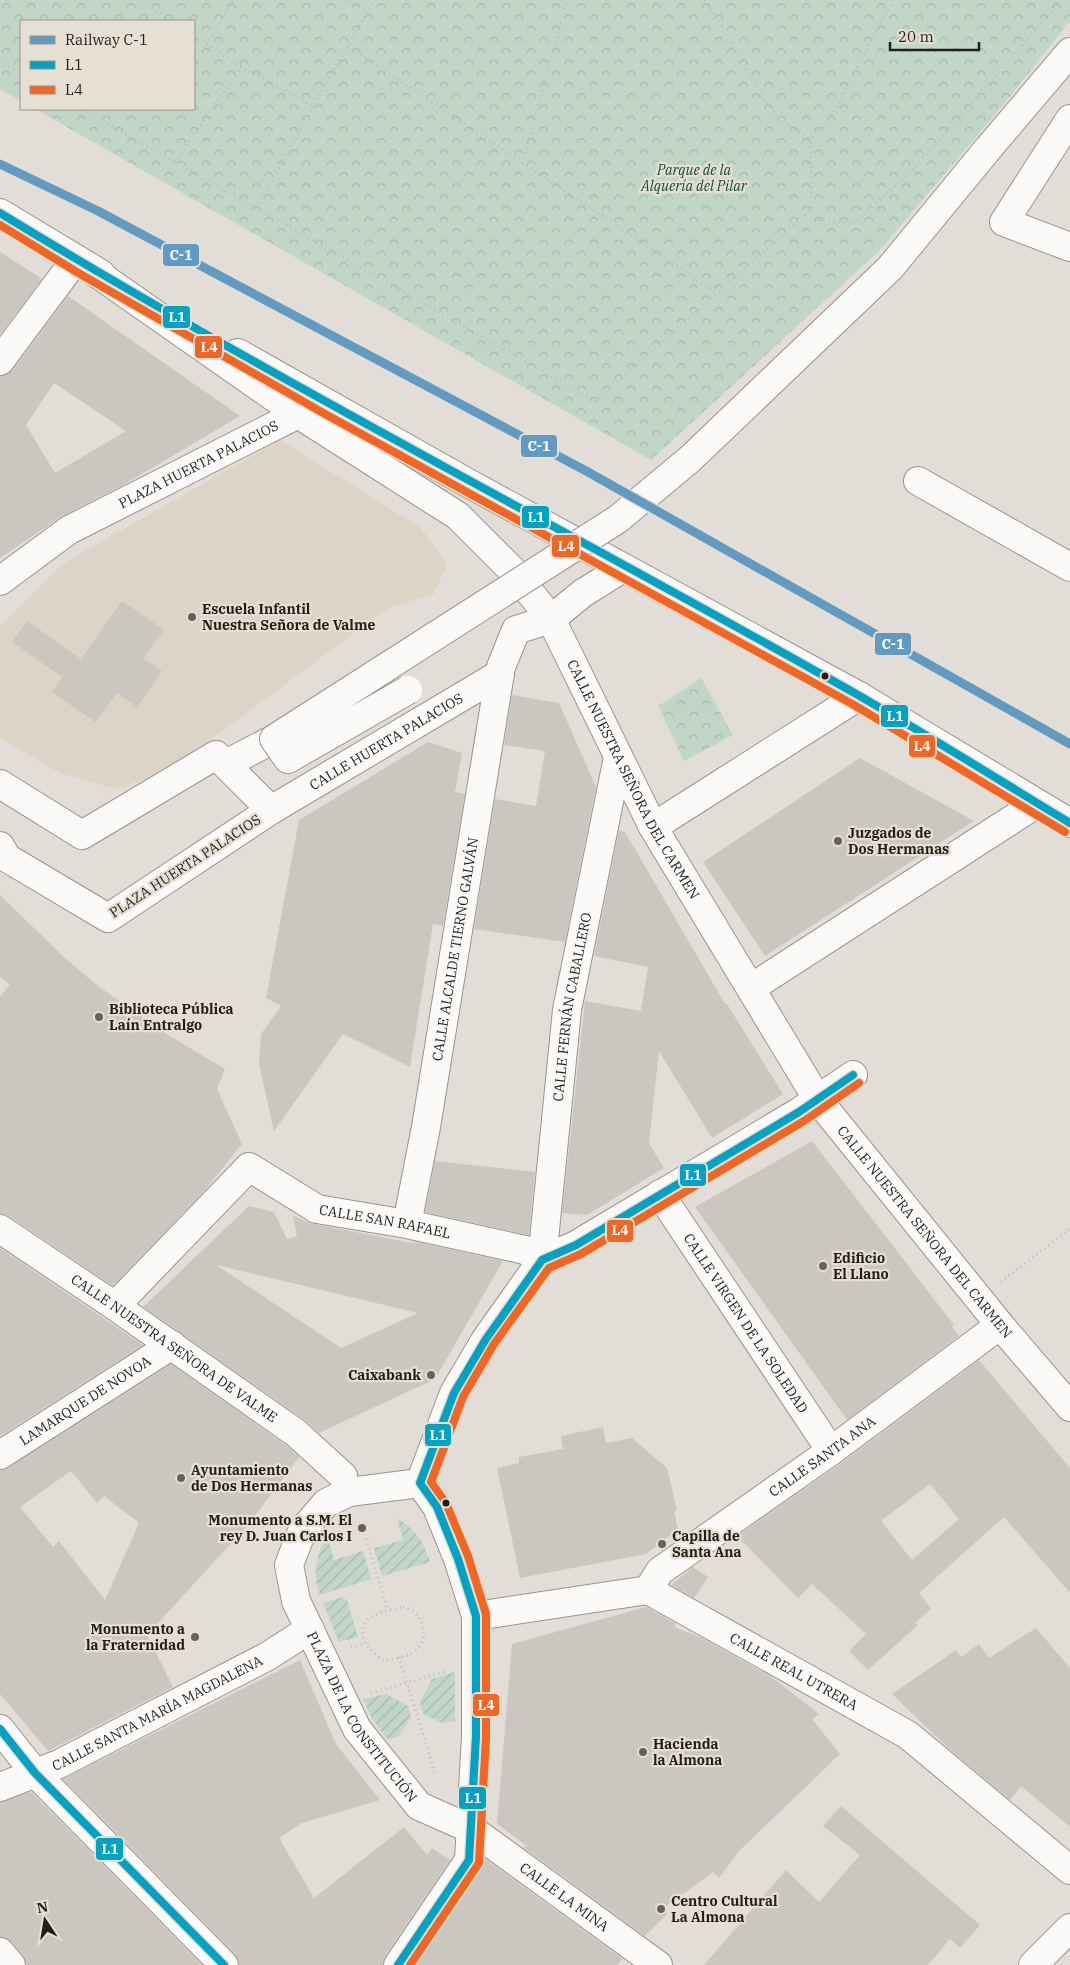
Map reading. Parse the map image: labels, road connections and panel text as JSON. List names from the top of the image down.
{
  "streets": {
    "street": [
      "PLAZA HUERTA PALACIOS",
      "CALLE HUERTA PALACIOS",
      "CALLE NUESTRA SEÑORA DEL CARMEN",
      "CALLE ALCALDE TIERNO GALVÁN",
      "CALLE FERNÁN CABALLERO",
      "CALLE SAN RAFAEL",
      "CALLE VIRGEN DE LA SOLEDAD",
      "CALLE NUESTRA SEÑORA DE VALME",
      "LAMARQUE DE NOVOA",
      "CALLE SANTA ANA",
      "CALLE REAL UTRERA",
      "CALLE SANTA MARÍA MAGDALENA",
      "PLAZA DE LA CONSTITUCIÓN",
      "CALLE LA MINA"
    ]
  },
  "crossings": [
    ["PLAZA HUERTA PALACIOS", "CALLE HUERTA PALACIOS"],
    ["PLAZA HUERTA PALACIOS", "CALLE NUESTRA SEÑORA DEL CARMEN"],
    ["CALLE HUERTA PALACIOS", "CALLE ALCALDE TIERNO GALVÁN"],
    ["CALLE NUESTRA SEÑORA DEL CARMEN", "CALLE ALCALDE TIERNO GALVÁN"],
    ["CALLE NUESTRA SEÑORA DEL CARMEN", "CALLE FERNÁN CABALLERO"],
    ["CALLE NUESTRA SEÑORA DEL CARMEN", "CALLE SANTA ANA"],
    ["CALLE ALCALDE TIERNO GALVÁN", "CALLE SAN RAFAEL"],
    ["CALLE FERNÁN CABALLERO", "CALLE SAN RAFAEL"],
    ["CALLE SAN RAFAEL", "CALLE NUESTRA SEÑORA DE VALME"],
    ["CALLE VIRGEN DE LA SOLEDAD", "CALLE SANTA ANA"],
    ["CALLE NUESTRA SEÑORA DE VALME", "LAMARQUE DE NOVOA"],
    ["CALLE SANTA ANA", "CALLE REAL UTRERA"],
    ["CALLE SANTA MARÍA MAGDALENA", "PLAZA DE LA CONSTITUCIÓN"],
    ["PLAZA DE LA CONSTITUCIÓN", "CALLE LA MINA"]
  ],
  "parks": ["Parque de la Alquería del Pilar"],
  "places": [
    "Escuela Infantil Nuestra Señora de Valme",
    "Juzgados de Dos Hermanas",
    "Biblioteca Pública Laín Entralgo",
    "Edificio El Llano",
    "Caixabank",
    "Ayuntamiento de Dos Hermanas",
    "Monumento a S.M. El rey D. Juan Carlos I",
    "Capilla de Santa Ana",
    "Monumento a la Fraternidad",
    "Hacienda la Almona",
    "Centro Cultural La Almona"
  ],
  "lines": ["rail line C-1", "transit line L1", "transit line L4"],
  "legend": ["Railway C-1", "L1", "L4"],
  "scale_bar": "20 m",
  "north": "top"
}
